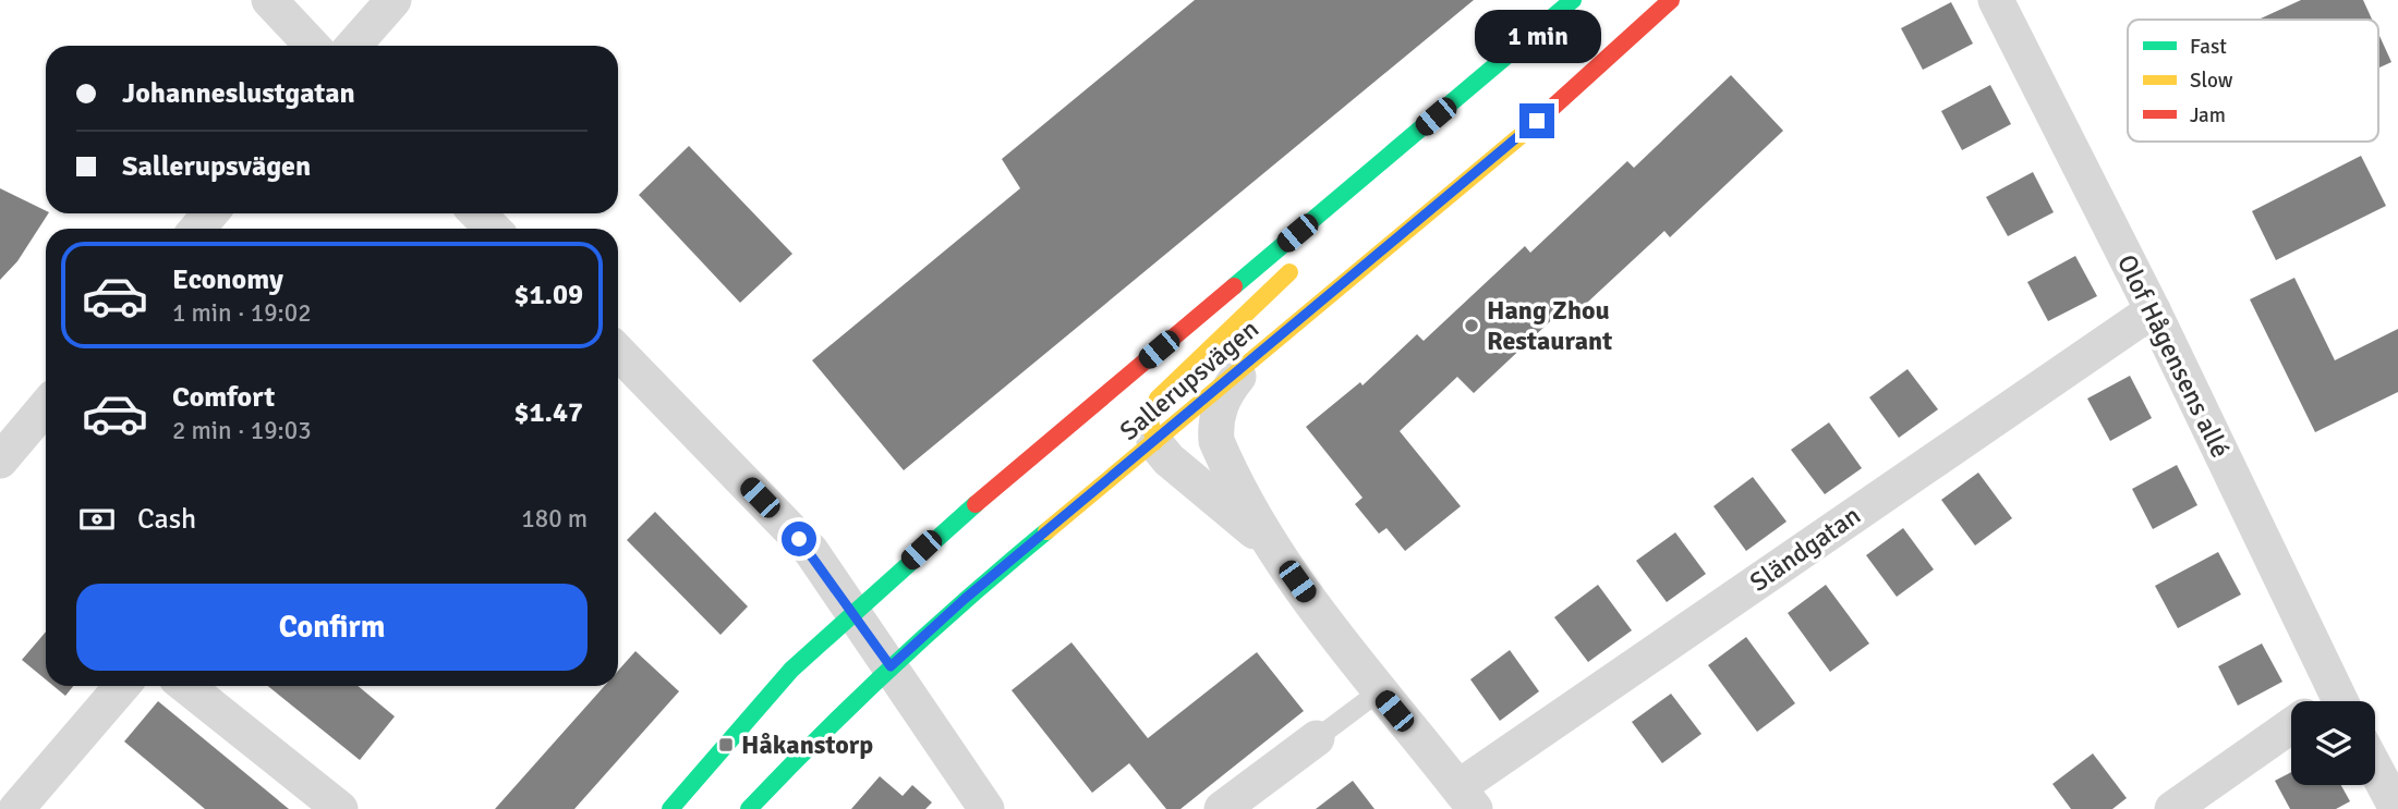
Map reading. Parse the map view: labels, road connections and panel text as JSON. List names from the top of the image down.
{
  "streets": {
    "main road": ["Sallerupsvägen"],
    "street": ["Olof Hågensens allé", "Sländgatan"]
  },
  "crossings": [
    ["Olof Hågensens allé", "Sländgatan"]
  ],
  "places": {
    "other": ["Hang Zhou Restaurant"],
    "transit": ["Håkanstorp"]
  },
  "legend": ["Fast", "Slow", "Jam"],
  "page": {
    "bubble": "1 min",
    "banner": ["Johanneslustgatan", "Sallerupsvägen"],
    "list": [
      {
        "name": "Economy",
        "note": "1 min · 19:02",
        "value": "$1.09"
      },
      {
        "name": "Comfort",
        "note": "2 min · 19:03",
        "value": "$1.47"
      }
    ],
    "pay": ["Cash", "180 m"],
    "buttons": "Confirm"
  }
}
